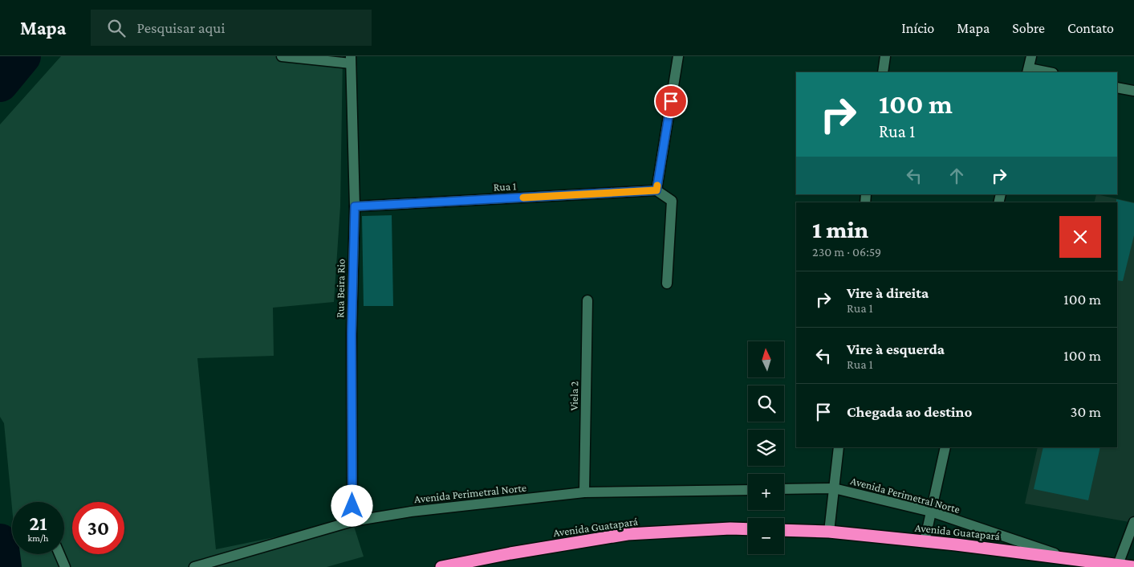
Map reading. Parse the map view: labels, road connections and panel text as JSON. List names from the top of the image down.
{
  "streets": {
    "highway": ["Avenida Guatapará"],
    "street": [
      "Rua 1",
      "Rua Beira Rio",
      "Viela 2",
      "Avenida Perimetral Norte"
    ]
  },
  "crossings": [
    ["Rua 1", "Rua Beira Rio"],
    ["Rua Beira Rio", "Avenida Perimetral Norte"],
    ["Viela 2", "Avenida Perimetral Norte"],
    ["Avenida Perimetral Norte", "Avenida Guatapará"]
  ],
  "north": "top",
  "page": {
    "header": "Mapa",
    "search": "Pesquisar aqui",
    "nav": [
      "Início",
      "Mapa",
      "Sobre",
      "Contato"
    ],
    "turn": ["100 m", "Rua 1"],
    "heading": ["1 min", "230 m · 06:59"],
    "list": [
      {
        "name": "Vire à direita",
        "note": "Rua 1",
        "value": "100 m"
      },
      {
        "name": "Vire à esquerda",
        "note": "Rua 1",
        "value": "100 m"
      },
      {
        "name": "Chegada ao destino",
        "value": "30 m"
      }
    ],
    "map_buttons": ["+", "−"],
    "speed": "21 km/h",
    "limit": "30"
  }
}
